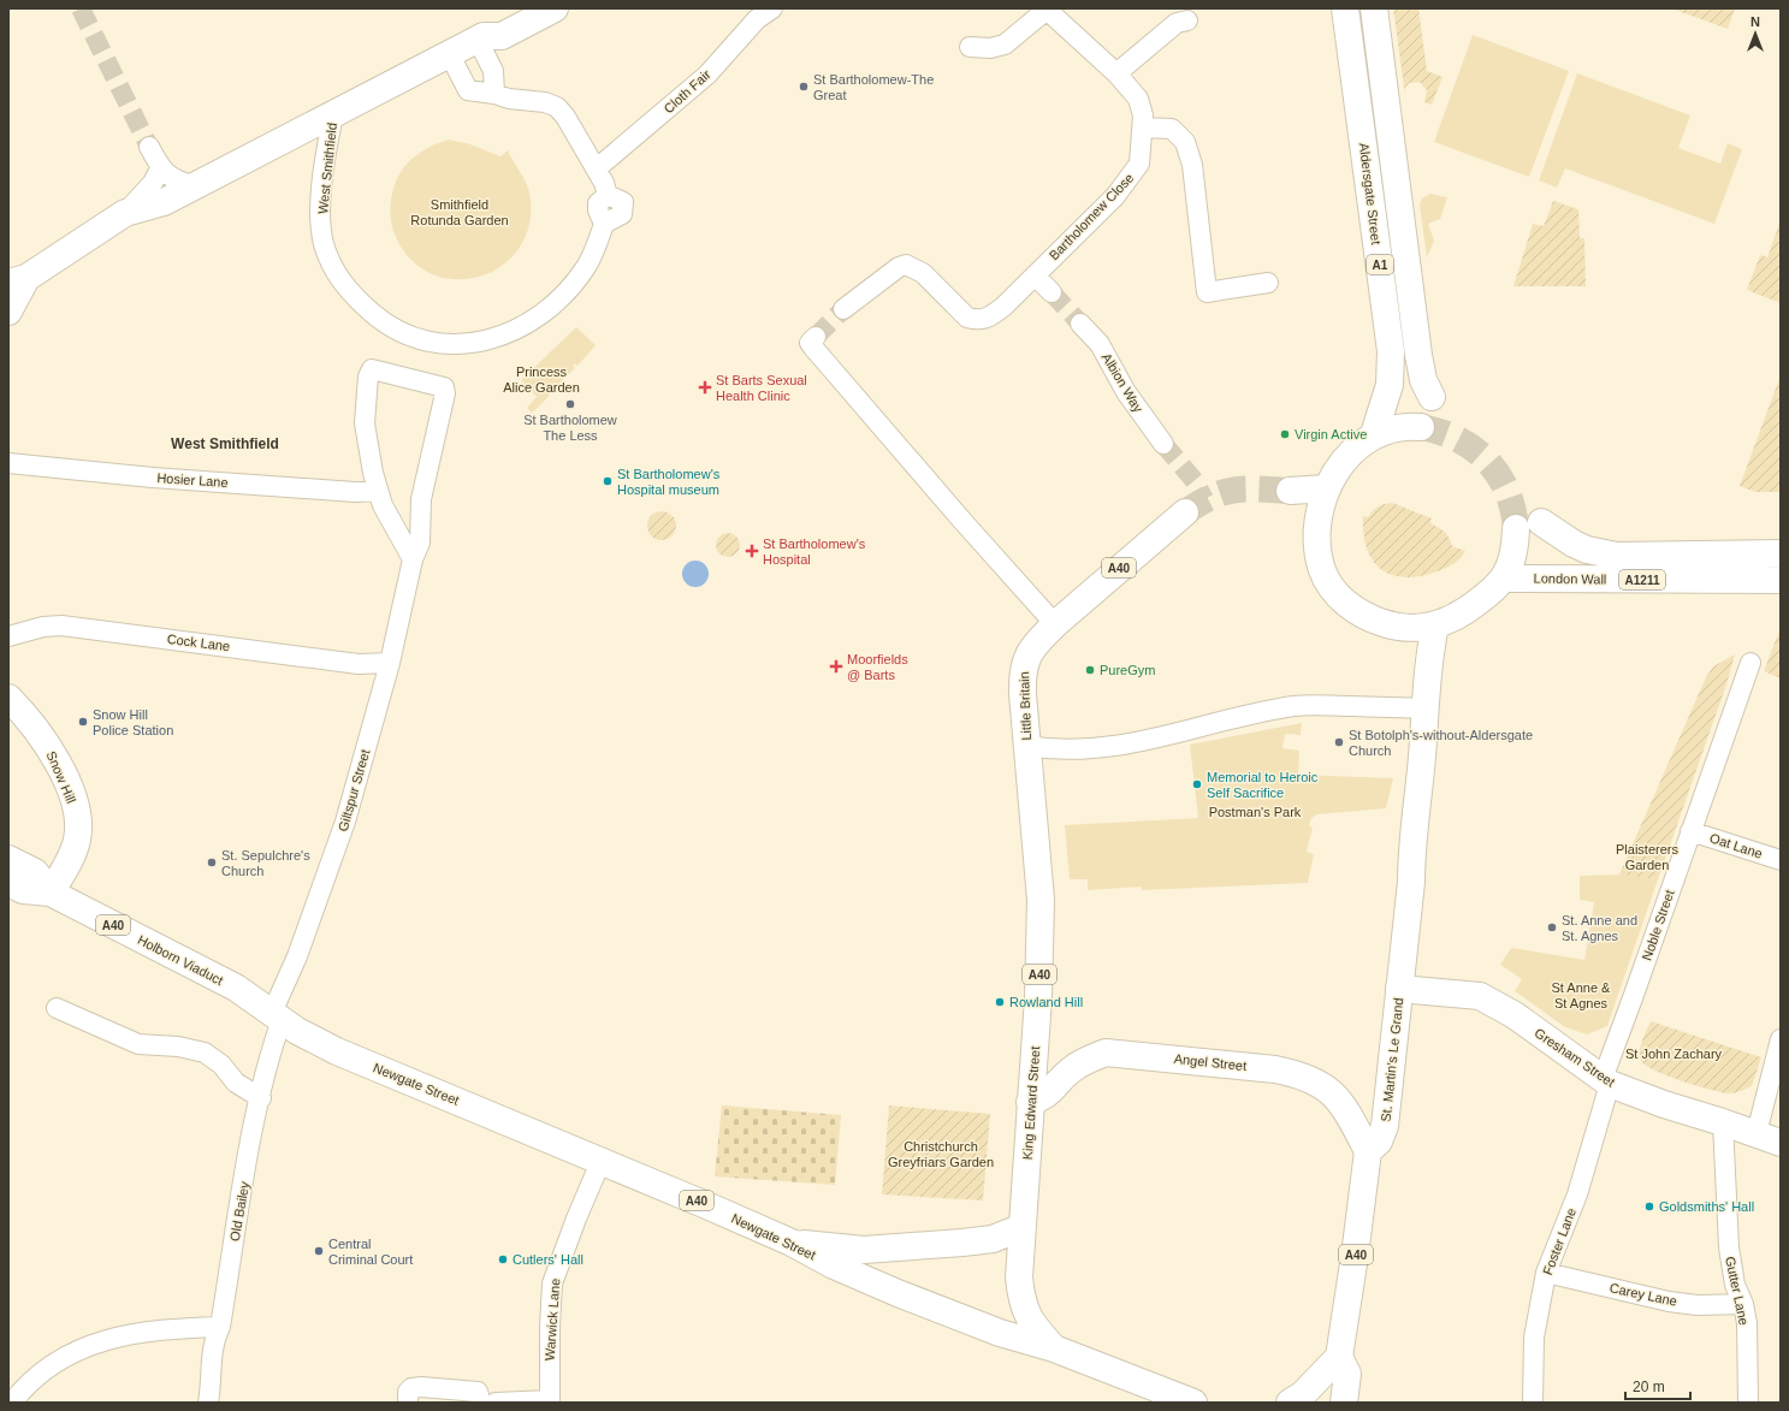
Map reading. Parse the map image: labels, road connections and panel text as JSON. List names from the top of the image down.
{
  "streets": {
    "main road": [
      "West Smithfield",
      "Aldersgate Street",
      "A1",
      "A40",
      "London Wall",
      "A1211",
      "Little Britain",
      "Snow Hill",
      "Holborn Viaduct",
      "Gresham Street",
      "St. Martin's Le Grand",
      "Angel Street",
      "Newgate Street",
      "King Edward Street"
    ],
    "street": [
      "Cloth Fair",
      "Bartholomew Close",
      "Albion Way",
      "Hosier Lane",
      "Cock Lane",
      "Giltspur Street",
      "Oat Lane",
      "Noble Street",
      "Old Bailey",
      "Foster Lane",
      "Gutter Lane",
      "Carey Lane",
      "Warwick Lane"
    ]
  },
  "crossings": [
    ["Cloth Fair", "West Smithfield"],
    ["A40", "Little Britain"],
    ["A40", "St. Martin's Le Grand"],
    ["A40", "Newgate Street"],
    ["A40", "King Edward Street"],
    ["Cock Lane", "Giltspur Street"],
    ["Little Britain", "St. Martin's Le Grand"],
    ["Little Britain", "King Edward Street"],
    ["Snow Hill", "Holborn Viaduct"],
    ["Giltspur Street", "Holborn Viaduct"],
    ["Giltspur Street", "Newgate Street"],
    ["Giltspur Street", "Old Bailey"],
    ["Oat Lane", "Noble Street"],
    ["Noble Street", "Gresham Street"],
    ["Noble Street", "Foster Lane"],
    ["Holborn Viaduct", "Newgate Street"],
    ["Holborn Viaduct", "Old Bailey"],
    ["Gresham Street", "St. Martin's Le Grand"],
    ["Gresham Street", "Foster Lane"],
    ["Gresham Street", "Gutter Lane"],
    ["St. Martin's Le Grand", "Angel Street"],
    ["Angel Street", "King Edward Street"],
    ["Newgate Street", "Old Bailey"],
    ["Newgate Street", "Warwick Lane"],
    ["Foster Lane", "Carey Lane"],
    ["Gutter Lane", "Carey Lane"]
  ],
  "districts": ["West Smithfield"],
  "parks": [
    "Smithfield Rotunda Garden",
    "Princess Alice Garden",
    "Postman's Park",
    "Plaisterers Garden",
    "St Anne & St Agnes",
    "St John Zachary",
    "Christchurch Greyfriars Garden"
  ],
  "places": {
    "other": [
      "St Bartholomew-The Great",
      "St Bartholomew The Less",
      "Virgin Active",
      "St Bartholomew's Hospital museum",
      "PureGym",
      "Snow Hill Police Station",
      "St Botolph's-without-Aldersgate Church",
      "Memorial to Heroic Self Sacrifice",
      "St. Sepulchre's Church",
      "St. Anne and St. Agnes",
      "Rowland Hill",
      "Goldsmiths' Hall",
      "Central Criminal Court",
      "Cutlers' Hall"
    ],
    "health": ["St Barts Sexual Health Clinic", "St Bartholomew's Hospital", "Moorfields @ Barts"]
  },
  "scale_bar": "20 m",
  "north": "top"
}
